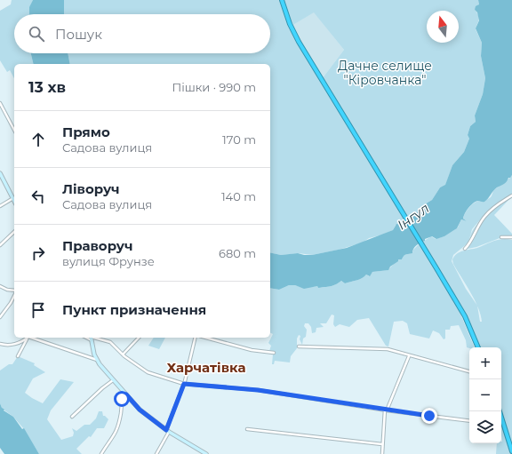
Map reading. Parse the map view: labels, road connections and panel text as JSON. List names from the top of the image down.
{
  "districts": ["Харчатівка"],
  "water": ["Інгул"],
  "parks": ["Дачне селище \"Кіровчанка\""],
  "north": "top",
  "page": {
    "search": "Пошук",
    "heading": ["13 хв", "Пішки · 990 m"],
    "list": [
      ["Прямо", "Садова вулиця", "170 m"],
      ["Ліворуч", "Садова вулиця", "140 m"],
      ["Праворуч", "вулиця Фрунзе", "680 m"],
      "Пункт призначення"
    ],
    "map_buttons": ["+", "−"]
  }
}
